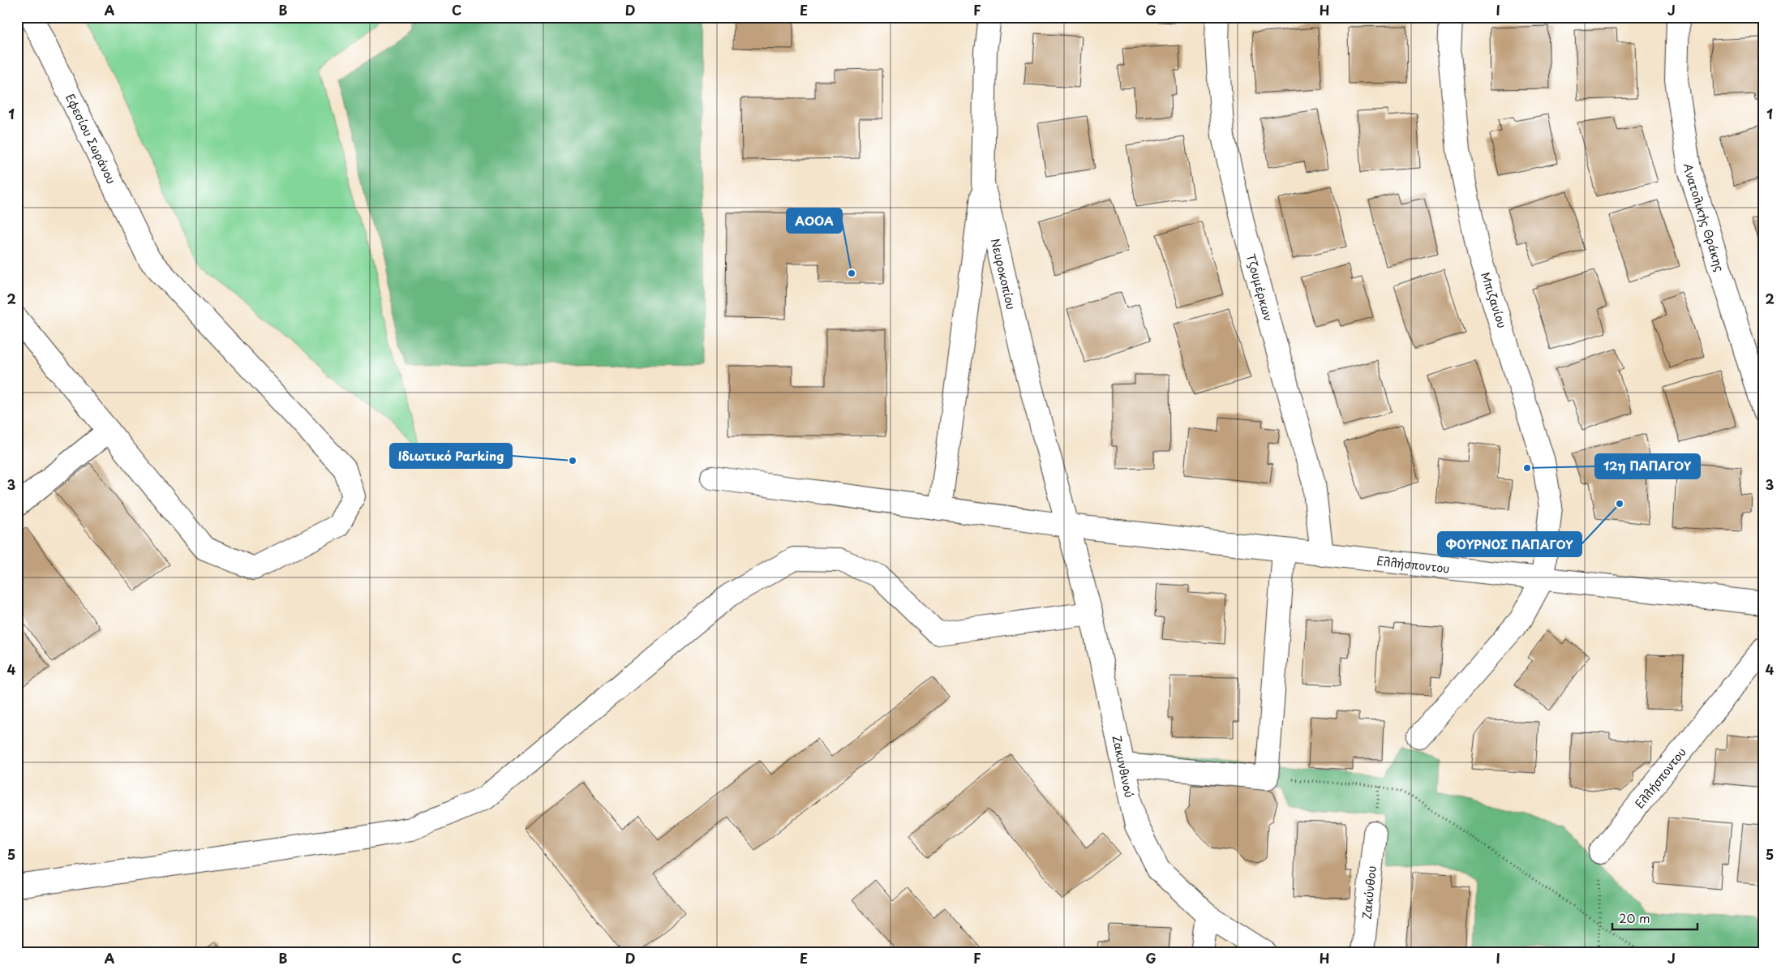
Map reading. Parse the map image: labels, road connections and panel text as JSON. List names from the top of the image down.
{
  "streets": {
    "street": [
      "Εφεσίου Σωράνου",
      "Ανατολικής Θράκης",
      "Νευροκοπίου",
      "Τζουμέρκων",
      "Μπιζανίου",
      "Ελλήσποντου",
      "Ζακυνθινού",
      "Ζακύνθου"
    ]
  },
  "crossings": [
    ["Νευροκοπίου", "Ελλήσποντου"],
    ["Νευροκοπίου", "Ζακυνθινού"],
    ["Τζουμέρκων", "Ελλήσποντου"],
    ["Μπιζανίου", "Ελλήσποντου"],
    ["Ελλήσποντου", "Ζακυνθινού"]
  ],
  "places": [
    "AOOA",
    "Ιδιωτικό Parking",
    "12η ΠΑΠΑΓΟΥ",
    "ΦΟΥΡΝΟΣ ΠΑΠΑΓΟΥ"
  ],
  "scale_bar": "20 m",
  "grid": {
    "columns": [
      "A",
      "B",
      "C",
      "D",
      "E",
      "F",
      "G",
      "H",
      "I",
      "J"
    ],
    "rows": [
      "1",
      "2",
      "3",
      "4",
      "5"
    ]
  }
}
